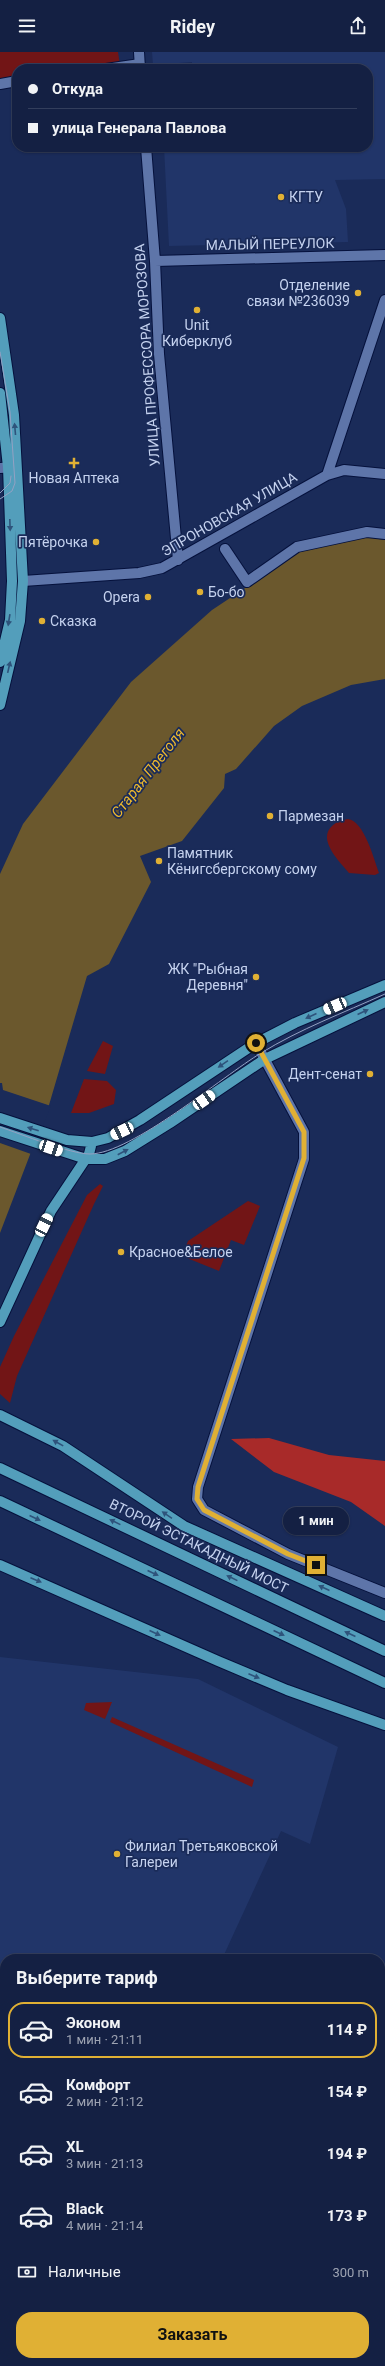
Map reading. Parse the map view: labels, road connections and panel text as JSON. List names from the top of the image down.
{
  "streets": {
    "main road": ["ВТОРОЙ ЭСТАКАДНЫЙ МОСТ"],
    "street": ["МАЛЫЙ ПЕРЕУЛОК", "УЛИЦА ПРОФЕССОРА МОРОЗОВА", "ЭПРОНОВСКАЯ УЛИЦА"]
  },
  "crossings": [
    ["МАЛЫЙ ПЕРЕУЛОК", "УЛИЦА ПРОФЕССОРА МОРОЗОВА"],
    ["УЛИЦА ПРОФЕССОРА МОРОЗОВА", "ЭПРОНОВСКАЯ УЛИЦА"]
  ],
  "water": ["Старая Преголя"],
  "places": {
    "other": [
      "КГТУ",
      "Отделение связи №236039",
      "Unit Киберклуб",
      "Пятёрочка",
      "Бо-бо",
      "Opera",
      "Сказка",
      "Пармезан",
      "Памятник Кёнигсбергскому сому",
      "ЖК \"Рыбная Деревня\"",
      "Дент-сенат",
      "Красное&Белое",
      "Филиал Третьяковской Галереи"
    ],
    "health": ["Новая Аптека"]
  },
  "page": {
    "header": "Ridey",
    "banner": ["Откуда", "улица Генерала Павлова"],
    "bubble": "1 мин",
    "heading": "Выберите тариф",
    "list": [
      {
        "name": "Эконом",
        "note": "1 мин · 21:11",
        "value": "114 ₽"
      },
      {
        "name": "Комфорт",
        "note": "2 мин · 21:12",
        "value": "154 ₽"
      },
      {
        "name": "XL",
        "note": "3 мин · 21:13",
        "value": "194 ₽"
      },
      {
        "name": "Black",
        "note": "4 мин · 21:14",
        "value": "173 ₽"
      }
    ],
    "pay": ["Наличные", "300 m"],
    "buttons": "Заказать"
  }
}
